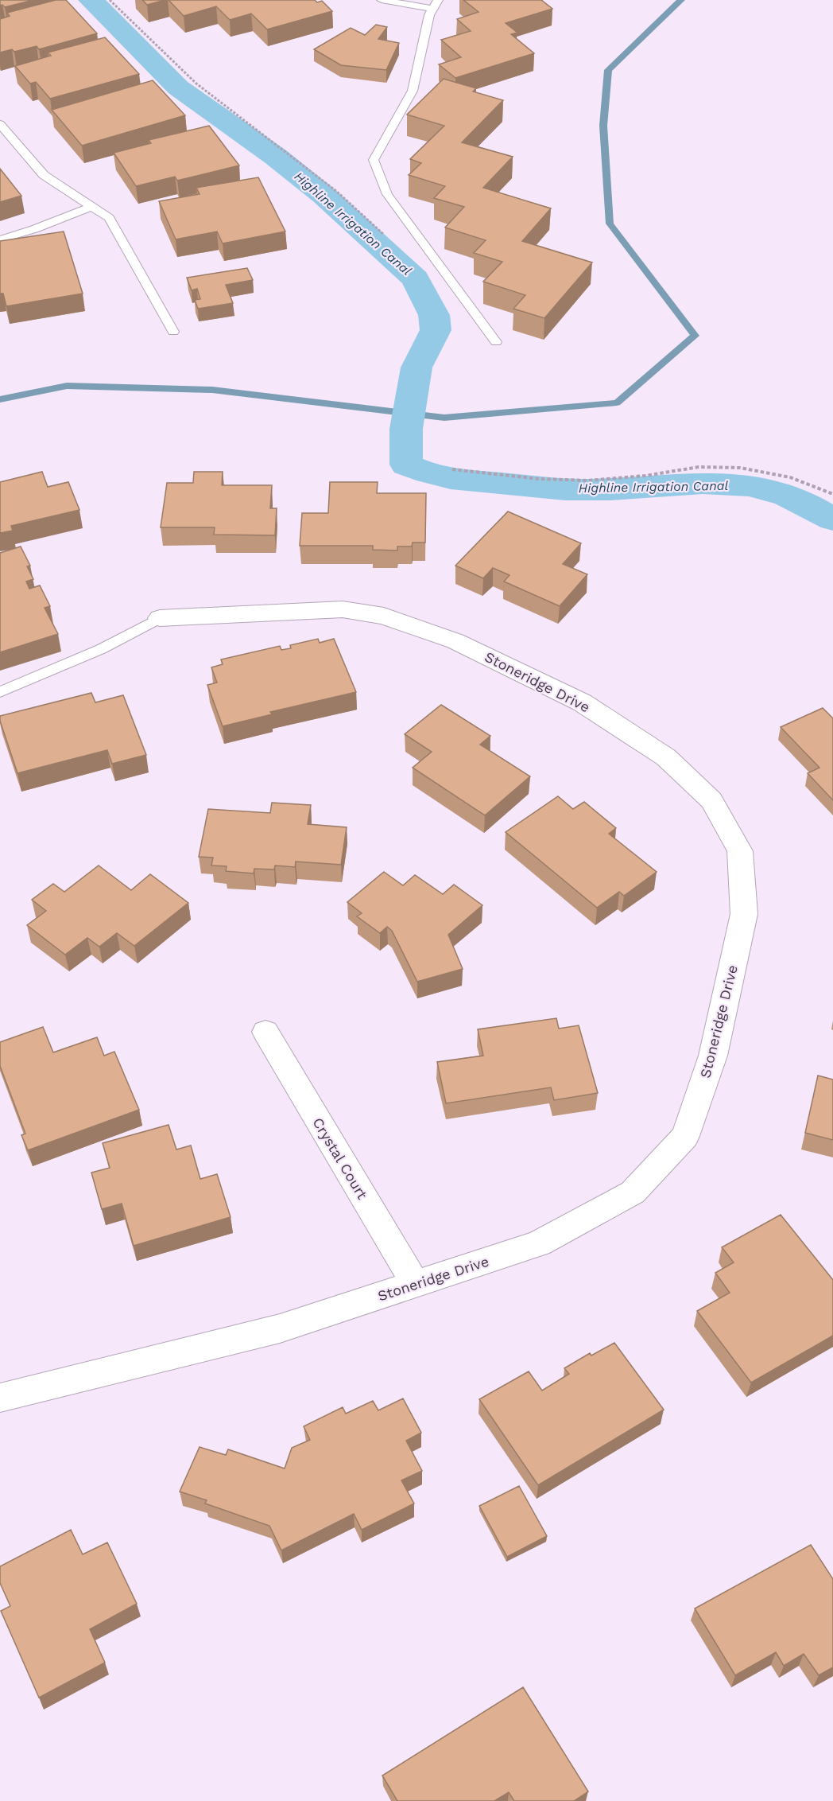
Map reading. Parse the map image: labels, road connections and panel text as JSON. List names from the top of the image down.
{
  "streets": {
    "street": ["Stoneridge Drive", "Crystal Court"]
  },
  "crossings": [
    ["Stoneridge Drive", "Crystal Court"]
  ],
  "water": ["Highline Irrigation Canal"]
}
